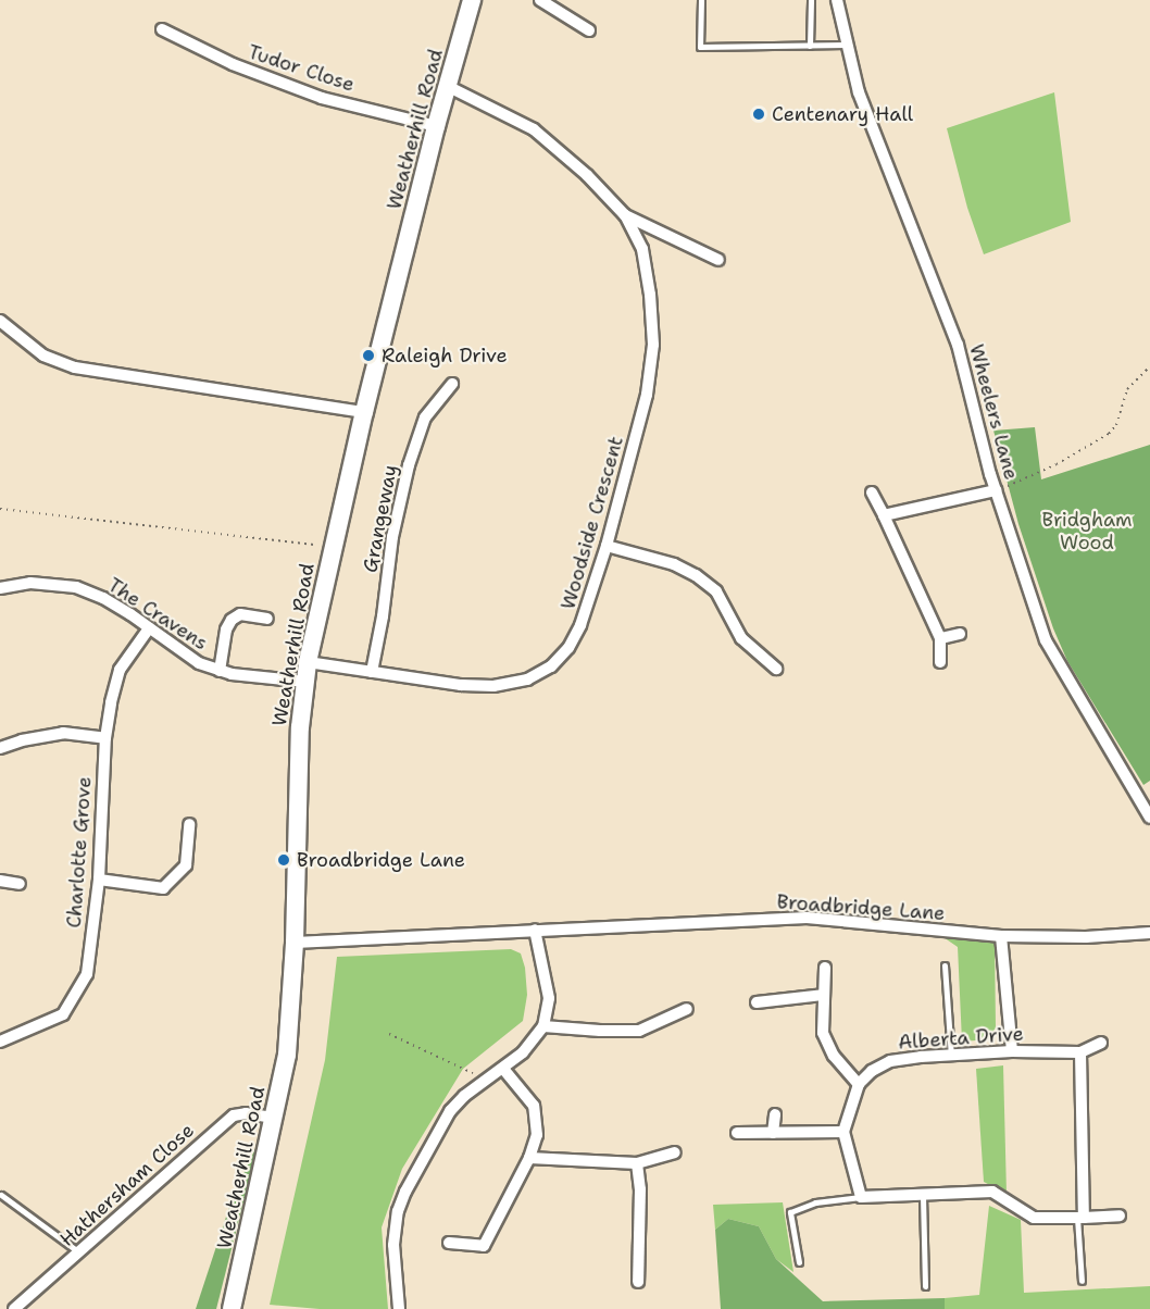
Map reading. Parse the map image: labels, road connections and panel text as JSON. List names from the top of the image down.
{
  "streets": {
    "street": [
      "Tudor Close",
      "Weatherhill Road",
      "Wheelers Lane",
      "Grangeway",
      "Woodside Crescent",
      "The Cravens",
      "Charlotte Grove",
      "Broadbridge Lane",
      "Alberta Drive",
      "Hathersham Close"
    ]
  },
  "crossings": [
    ["Tudor Close", "Weatherhill Road"],
    ["Weatherhill Road", "Woodside Crescent"],
    ["Weatherhill Road", "The Cravens"],
    ["Weatherhill Road", "Broadbridge Lane"],
    ["Weatherhill Road", "Hathersham Close"],
    ["Grangeway", "Woodside Crescent"],
    ["The Cravens", "Charlotte Grove"]
  ],
  "parks": ["Bridgham Wood"],
  "places": ["Centenary Hall", "Raleigh Drive", "Broadbridge Lane"]
}
